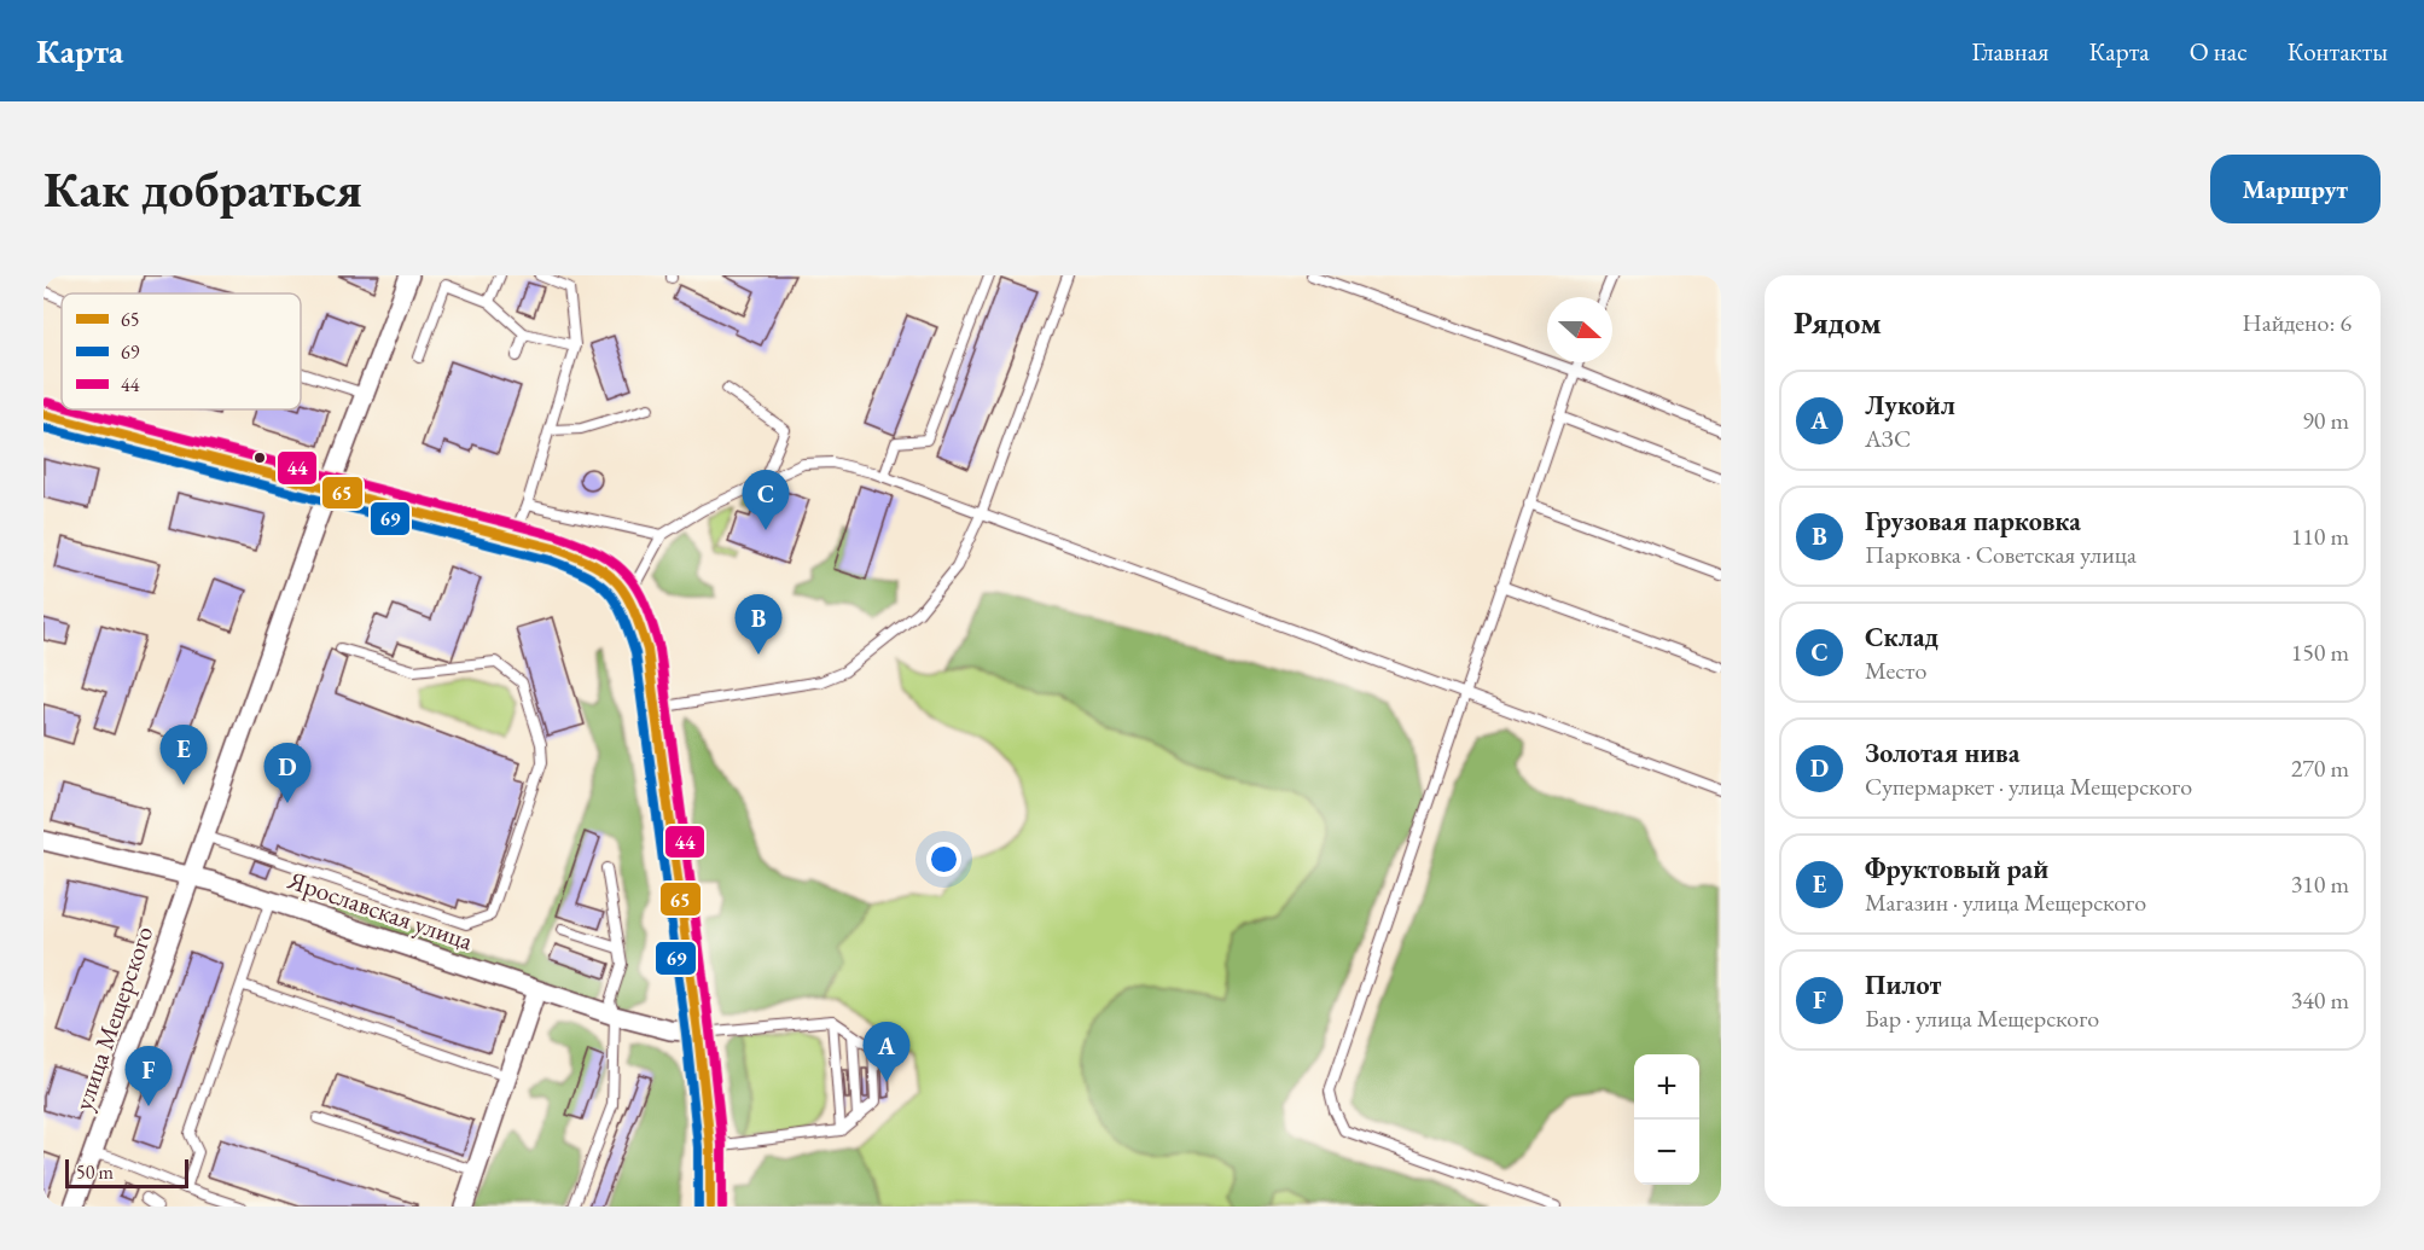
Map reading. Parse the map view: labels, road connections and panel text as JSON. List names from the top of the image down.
{
  "streets": {
    "street": ["Ярославская улица", "улица Мещерского"]
  },
  "crossings": [
    ["Ярославская улица", "улица Мещерского"]
  ],
  "lines": ["transit line 44", "transit line 65", "transit line 69"],
  "legend": ["65", "69", "44"],
  "scale_bar": "50 m",
  "north": "right",
  "page": {
    "header": "Карта",
    "nav": [
      "Главная",
      "Карта",
      "О нас",
      "Контакты"
    ],
    "buttons": "Маршрут",
    "title": "Как добраться",
    "heading": ["Рядом", "Найдено: 6"],
    "list": [
      {
        "mark": "A",
        "name": "Лукойл",
        "note": "АЗС",
        "value": "90 m"
      },
      {
        "mark": "B",
        "name": "Грузовая парковка",
        "note": "Парковка · Советская улица",
        "value": "110 m"
      },
      {
        "mark": "C",
        "name": "Склад",
        "note": "Место",
        "value": "150 m"
      },
      {
        "mark": "D",
        "name": "Золотая нива",
        "note": "Супермаркет · улица Мещерского",
        "value": "270 m"
      },
      {
        "mark": "E",
        "name": "Фруктовый рай",
        "note": "Магазин · улица Мещерского",
        "value": "310 m"
      },
      {
        "mark": "F",
        "name": "Пилот",
        "note": "Бар · улица Мещерского",
        "value": "340 m"
      }
    ],
    "pins": [
      "C",
      "B",
      "E",
      "D",
      "A",
      "F"
    ],
    "map_buttons": ["+", "−"],
    "scale": "50 m"
  }
}
